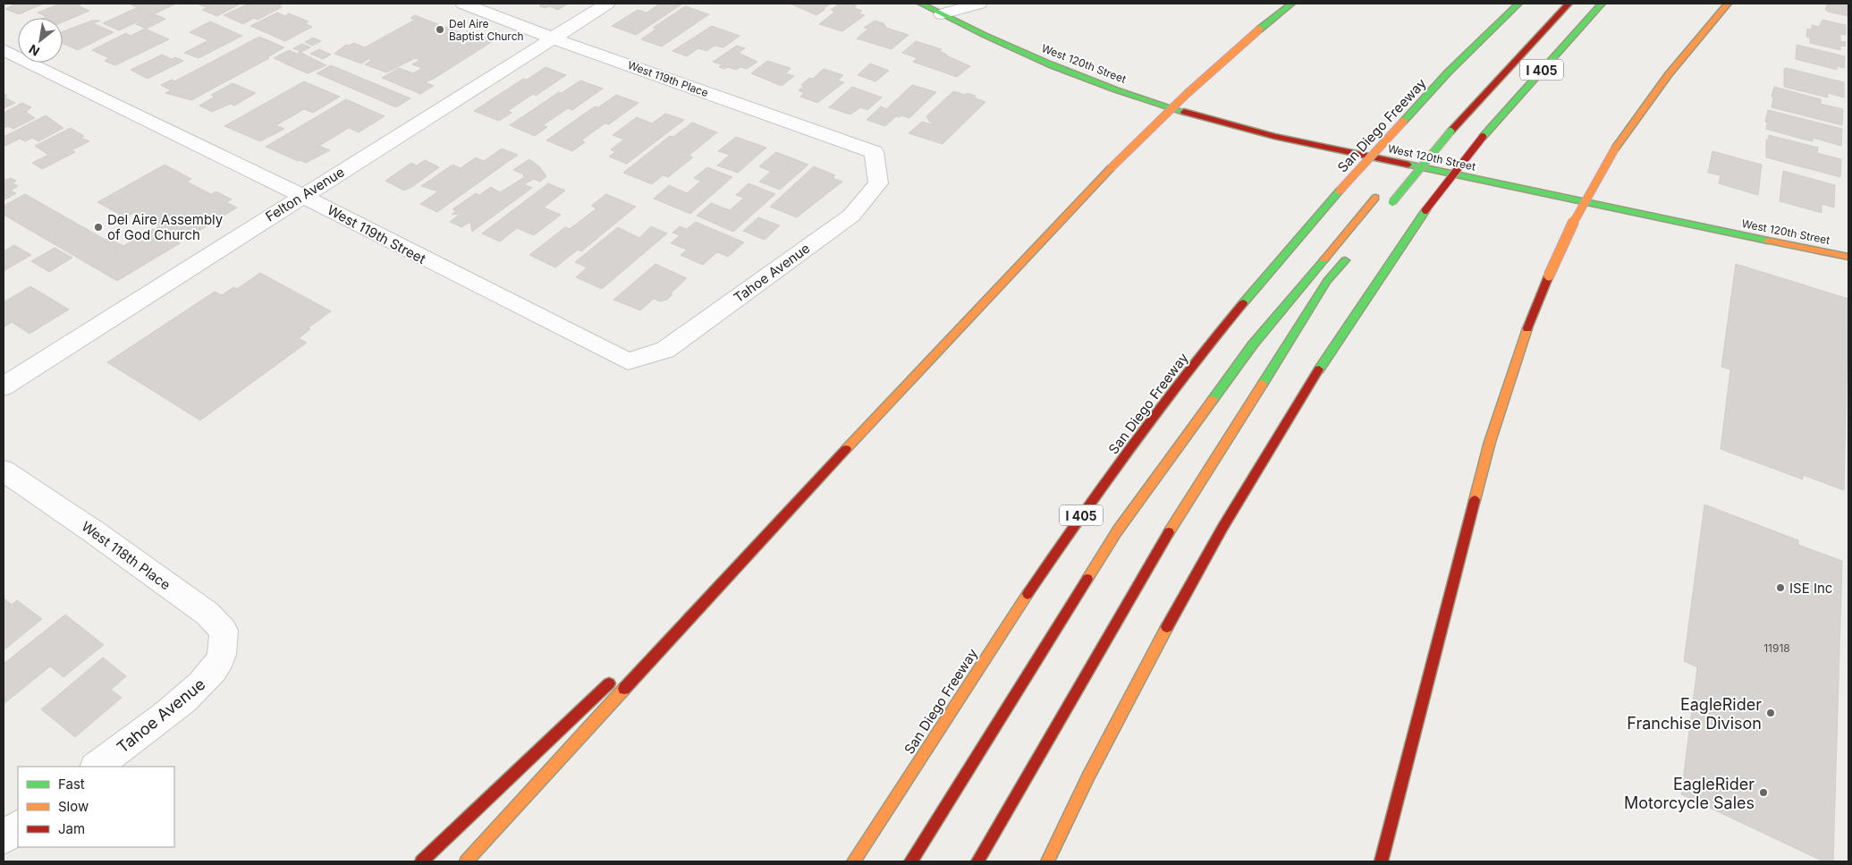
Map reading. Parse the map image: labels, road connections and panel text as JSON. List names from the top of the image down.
{
  "streets": {
    "main road": ["West 120th Street", "I 405", "San Diego Freeway"],
    "street": [
      "West 119th Place",
      "Felton Avenue",
      "West 119th Street",
      "Tahoe Avenue",
      "West 118th Place"
    ]
  },
  "crossings": [
    ["West 119th Place", "Felton Avenue"],
    ["West 119th Place", "Tahoe Avenue"],
    ["Felton Avenue", "West 119th Street"],
    ["West 119th Street", "Tahoe Avenue"],
    ["Tahoe Avenue", "West 118th Place"]
  ],
  "places": [
    "Del Aire Baptist Church",
    "Del Aire Assembly of God Church",
    "ISE Inc",
    "EagleRider Franchise Divison",
    "EagleRider Motorcycle Sales"
  ],
  "house_numbers": ["11918"],
  "legend": ["Fast", "Slow", "Jam"],
  "north": "bottom left"
}
